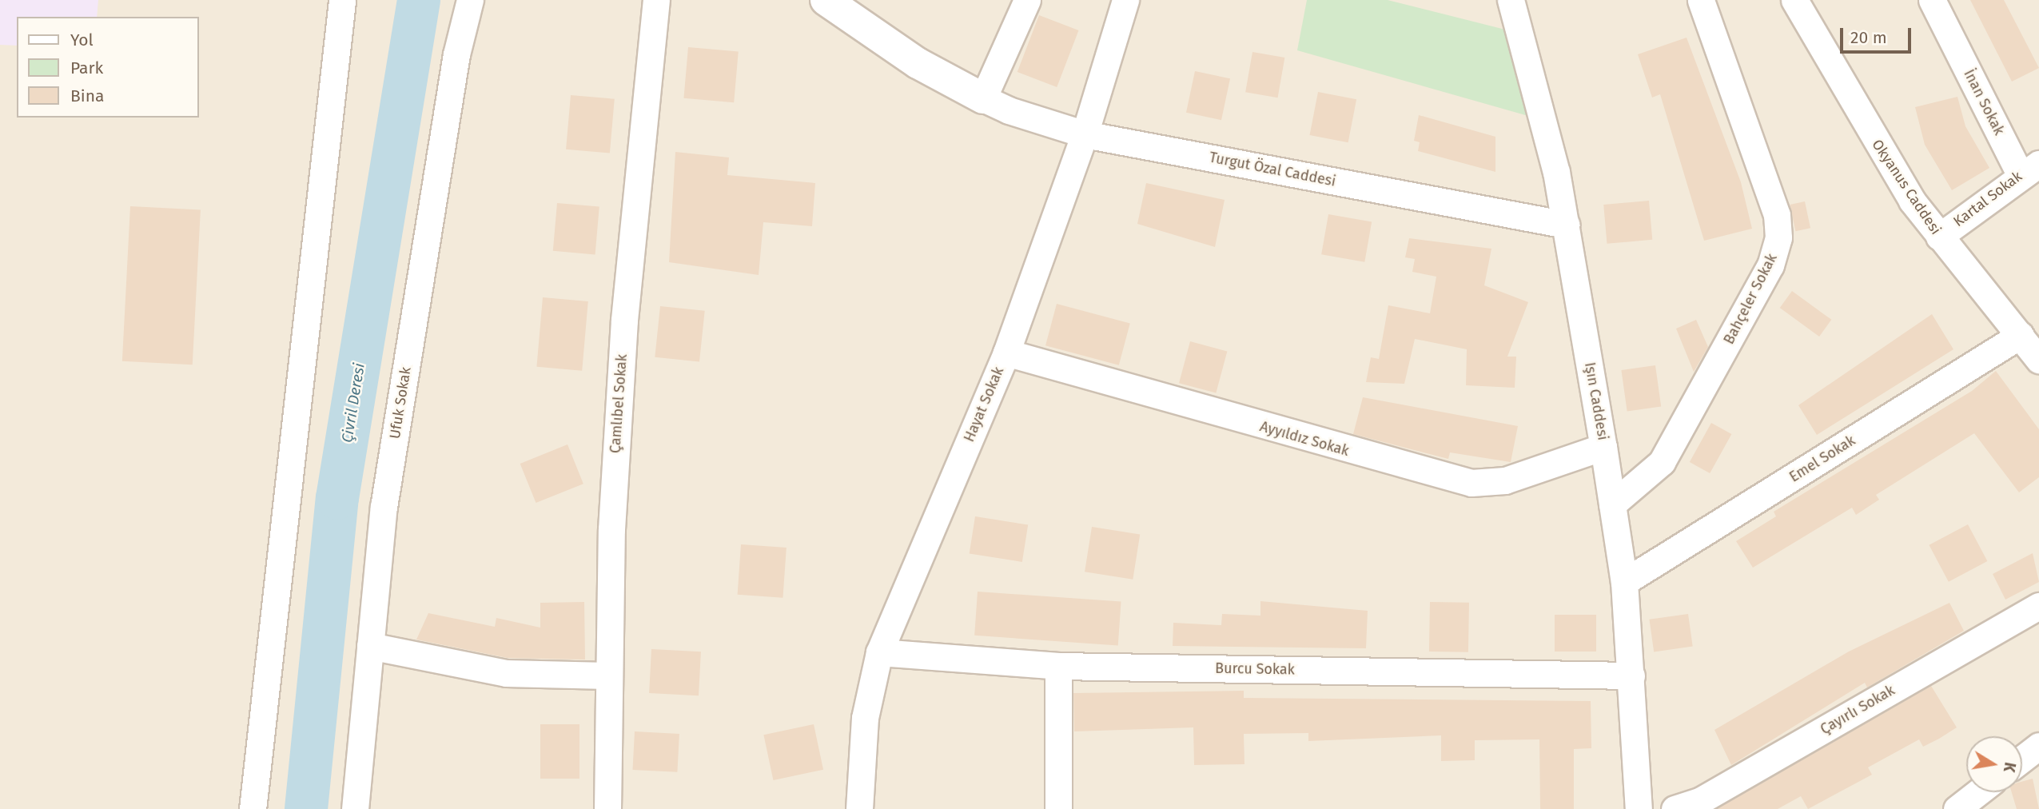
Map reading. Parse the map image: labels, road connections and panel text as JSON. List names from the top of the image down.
{
  "streets": {
    "street": [
      "İnan Sokak",
      "Turgut Özal Caddesi",
      "Okyanus Caddesi",
      "Kartal Sokak",
      "Bahçeler Sokak",
      "Işın Caddesi",
      "Ufuk Sokak",
      "Çamlıbel Sokak",
      "Hayat Sokak",
      "Ayyıldız Sokak",
      "Emel Sokak",
      "Burcu Sokak",
      "Çayırlı Sokak"
    ]
  },
  "crossings": [
    ["İnan Sokak", "Kartal Sokak"],
    ["Turgut Özal Caddesi", "Işın Caddesi"],
    ["Turgut Özal Caddesi", "Hayat Sokak"],
    ["Okyanus Caddesi", "Kartal Sokak"],
    ["Okyanus Caddesi", "Emel Sokak"],
    ["Bahçeler Sokak", "Işın Caddesi"],
    ["Işın Caddesi", "Ayyıldız Sokak"],
    ["Işın Caddesi", "Emel Sokak"],
    ["Işın Caddesi", "Burcu Sokak"],
    ["Hayat Sokak", "Ayyıldız Sokak"],
    ["Hayat Sokak", "Burcu Sokak"]
  ],
  "water": ["Çivril Deresi"],
  "legend": ["Yol", "Park", "Bina"],
  "scale_bar": "20 m",
  "north": "right"
}
